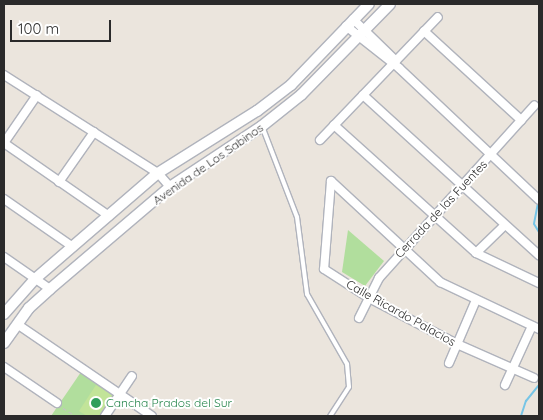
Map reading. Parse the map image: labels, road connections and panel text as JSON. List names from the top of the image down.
{
  "streets": {
    "street": ["Avenida de Los Sabinos", "Cerrada de las Fuentes", "Calle Ricardo Palacios"]
  },
  "crossings": [
    ["Cerrada de las Fuentes", "Calle Ricardo Palacios"]
  ],
  "places": ["Cancha Prados del Sur"],
  "scale_bar": "100 m"
}
